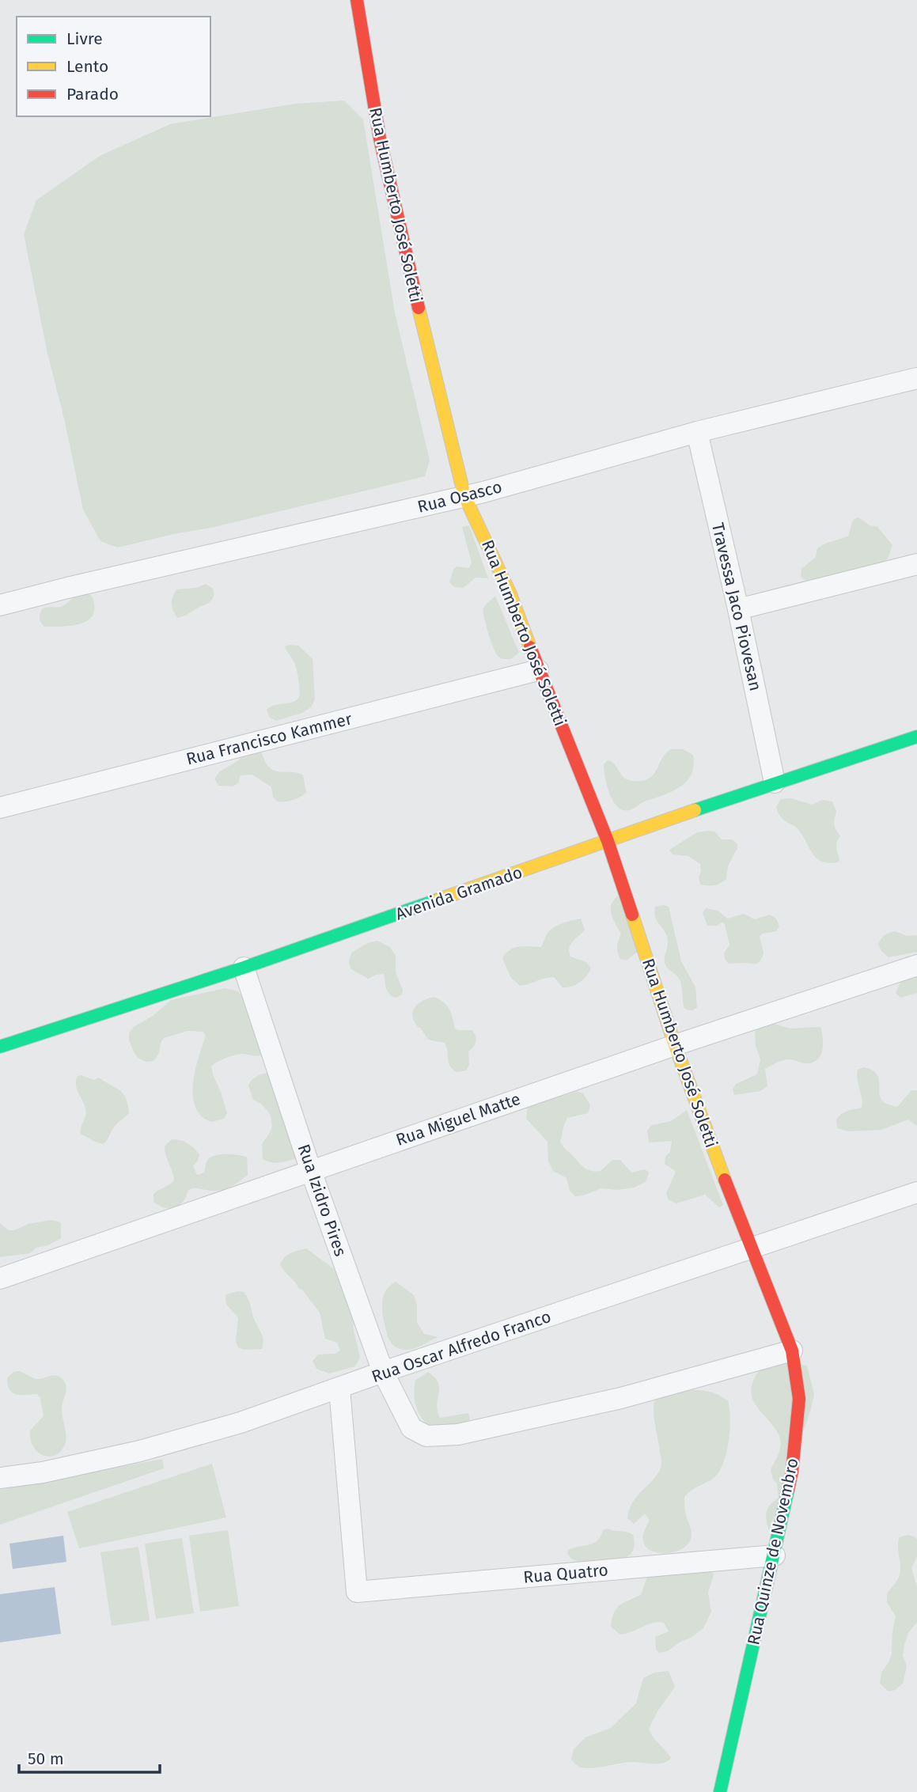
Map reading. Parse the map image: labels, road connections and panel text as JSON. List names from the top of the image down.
{
  "streets": {
    "street": [
      "Rua Humberto José Soletti",
      "Rua Osasco",
      "Travessa Jaco Piovesan",
      "Rua Francisco Kammer",
      "Avenida Gramado",
      "Rua Miguel Matte",
      "Rua Izidro Pires",
      "Rua Oscar Alfredo Franco",
      "Rua Quinze de Novembro",
      "Rua Quatro"
    ]
  },
  "crossings": [
    ["Rua Humberto José Soletti", "Rua Osasco"],
    ["Rua Humberto José Soletti", "Rua Francisco Kammer"],
    ["Rua Humberto José Soletti", "Avenida Gramado"],
    ["Rua Humberto José Soletti", "Rua Miguel Matte"],
    ["Rua Humberto José Soletti", "Rua Oscar Alfredo Franco"],
    ["Rua Humberto José Soletti", "Rua Quinze de Novembro"],
    ["Rua Osasco", "Travessa Jaco Piovesan"],
    ["Travessa Jaco Piovesan", "Avenida Gramado"],
    ["Avenida Gramado", "Rua Izidro Pires"],
    ["Rua Miguel Matte", "Rua Izidro Pires"],
    ["Rua Izidro Pires", "Rua Oscar Alfredo Franco"],
    ["Rua Izidro Pires", "Rua Quinze de Novembro"],
    ["Rua Oscar Alfredo Franco", "Rua Quinze de Novembro"],
    ["Rua Oscar Alfredo Franco", "Rua Quatro"],
    ["Rua Quinze de Novembro", "Rua Quatro"]
  ],
  "legend": ["Livre", "Lento", "Parado"],
  "scale_bar": "50 m"
}
